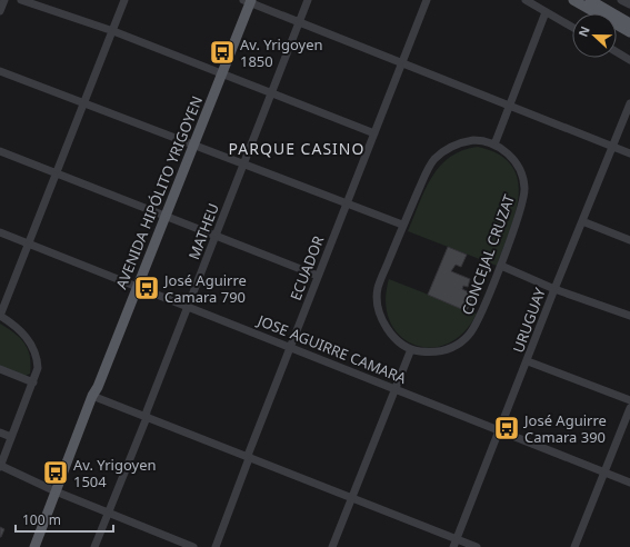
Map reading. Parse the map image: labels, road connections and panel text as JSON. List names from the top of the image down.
{
  "streets": {
    "main road": ["AVENIDA HIPÓLITO YRIGOYEN"],
    "street": [
      "MATHEU",
      "CONCEJAL CRUZAT",
      "ECUADOR",
      "URUGUAY",
      "JOSE AGUIRRE CAMARA"
    ]
  },
  "crossings": [
    ["AVENIDA HIPÓLITO YRIGOYEN", "JOSE AGUIRRE CAMARA"],
    ["MATHEU", "JOSE AGUIRRE CAMARA"],
    ["ECUADOR", "JOSE AGUIRRE CAMARA"],
    ["URUGUAY", "JOSE AGUIRRE CAMARA"]
  ],
  "districts": ["PARQUE CASINO"],
  "places": {
    "bus stop": [
      "Av. Yrigoyen 1850",
      "José Aguirre Camara 790",
      "José Aguirre Camara 390",
      "Av. Yrigoyen 1504"
    ]
  },
  "scale_bar": "100 m",
  "north": "left"
}
